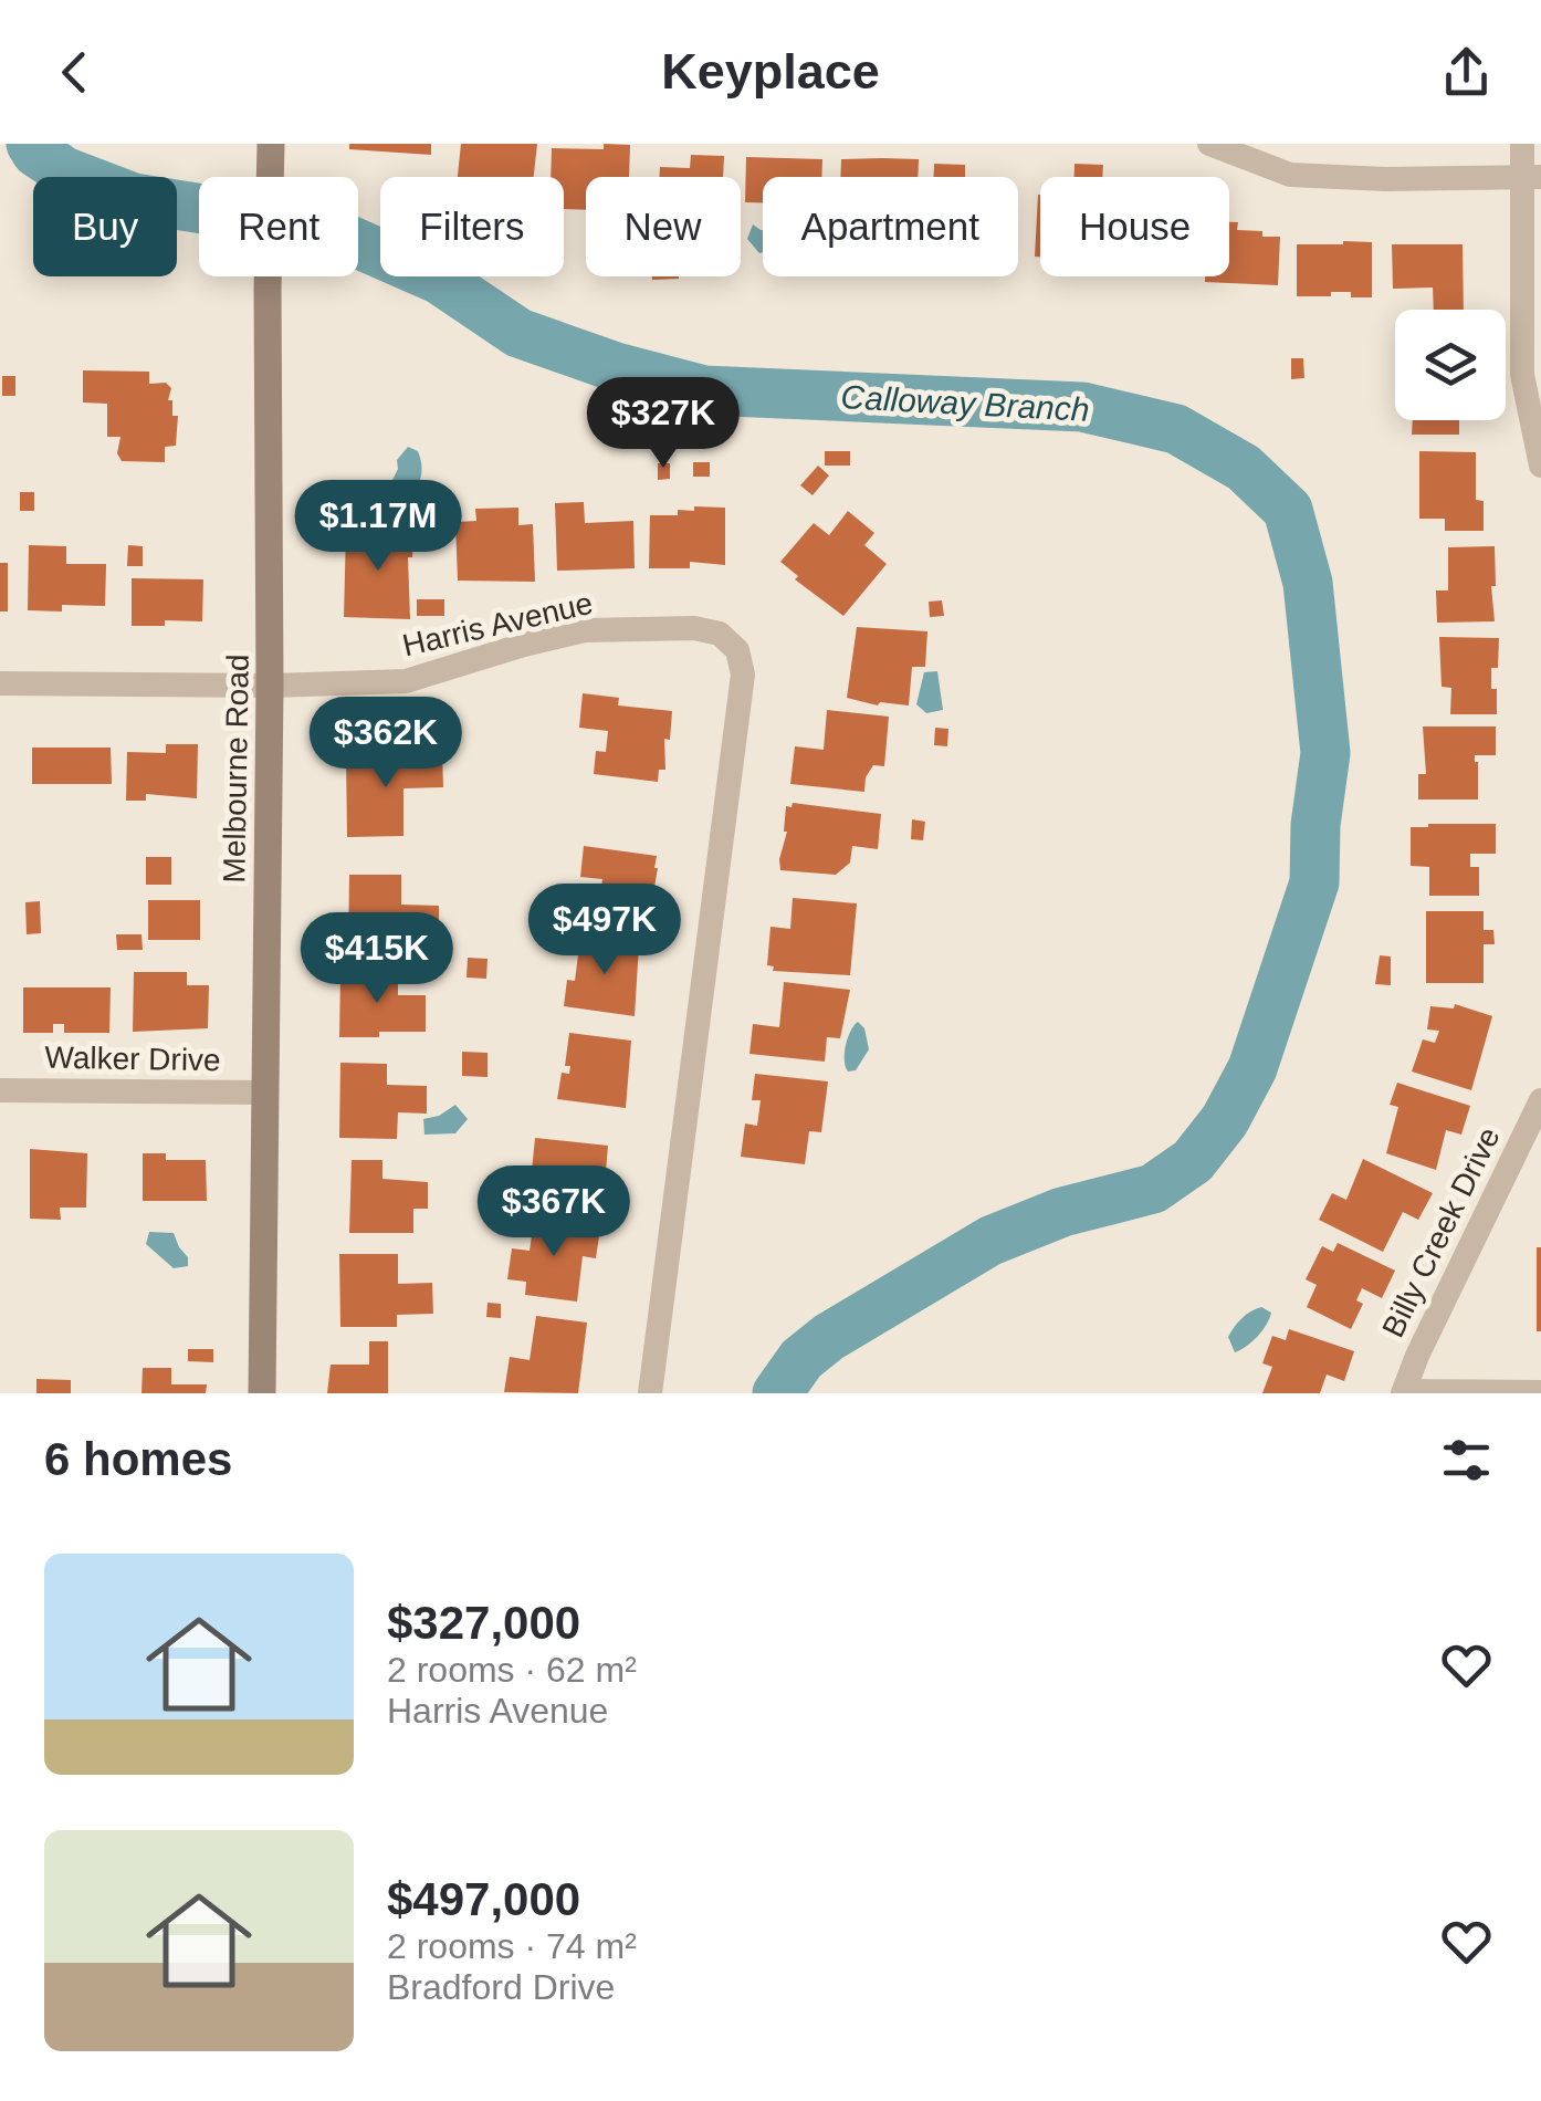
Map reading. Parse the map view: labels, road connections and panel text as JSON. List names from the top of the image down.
{
  "streets": {
    "street": [
      "Harris Avenue",
      "Melbourne Road",
      "Walker Drive",
      "Billy Creek Drive"
    ]
  },
  "crossings": [
    ["Harris Avenue", "Melbourne Road"],
    ["Melbourne Road", "Walker Drive"]
  ],
  "water": ["Calloway Branch"],
  "page": {
    "header": "Keyplace",
    "chip": [
      "Buy",
      "Rent",
      "Filters",
      "New",
      "Apartment",
      "House"
    ],
    "price": [
      "$327K",
      "$1.17M",
      "$362K",
      "$497K",
      "$415K",
      "$367K"
    ],
    "heading": "6 homes",
    "list": [
      {
        "name": "$327,000",
        "note": "2 rooms · 62 m² · Harris Avenue"
      },
      {
        "name": "$497,000",
        "note": "2 rooms · 74 m² · Bradford Drive"
      }
    ]
  }
}
